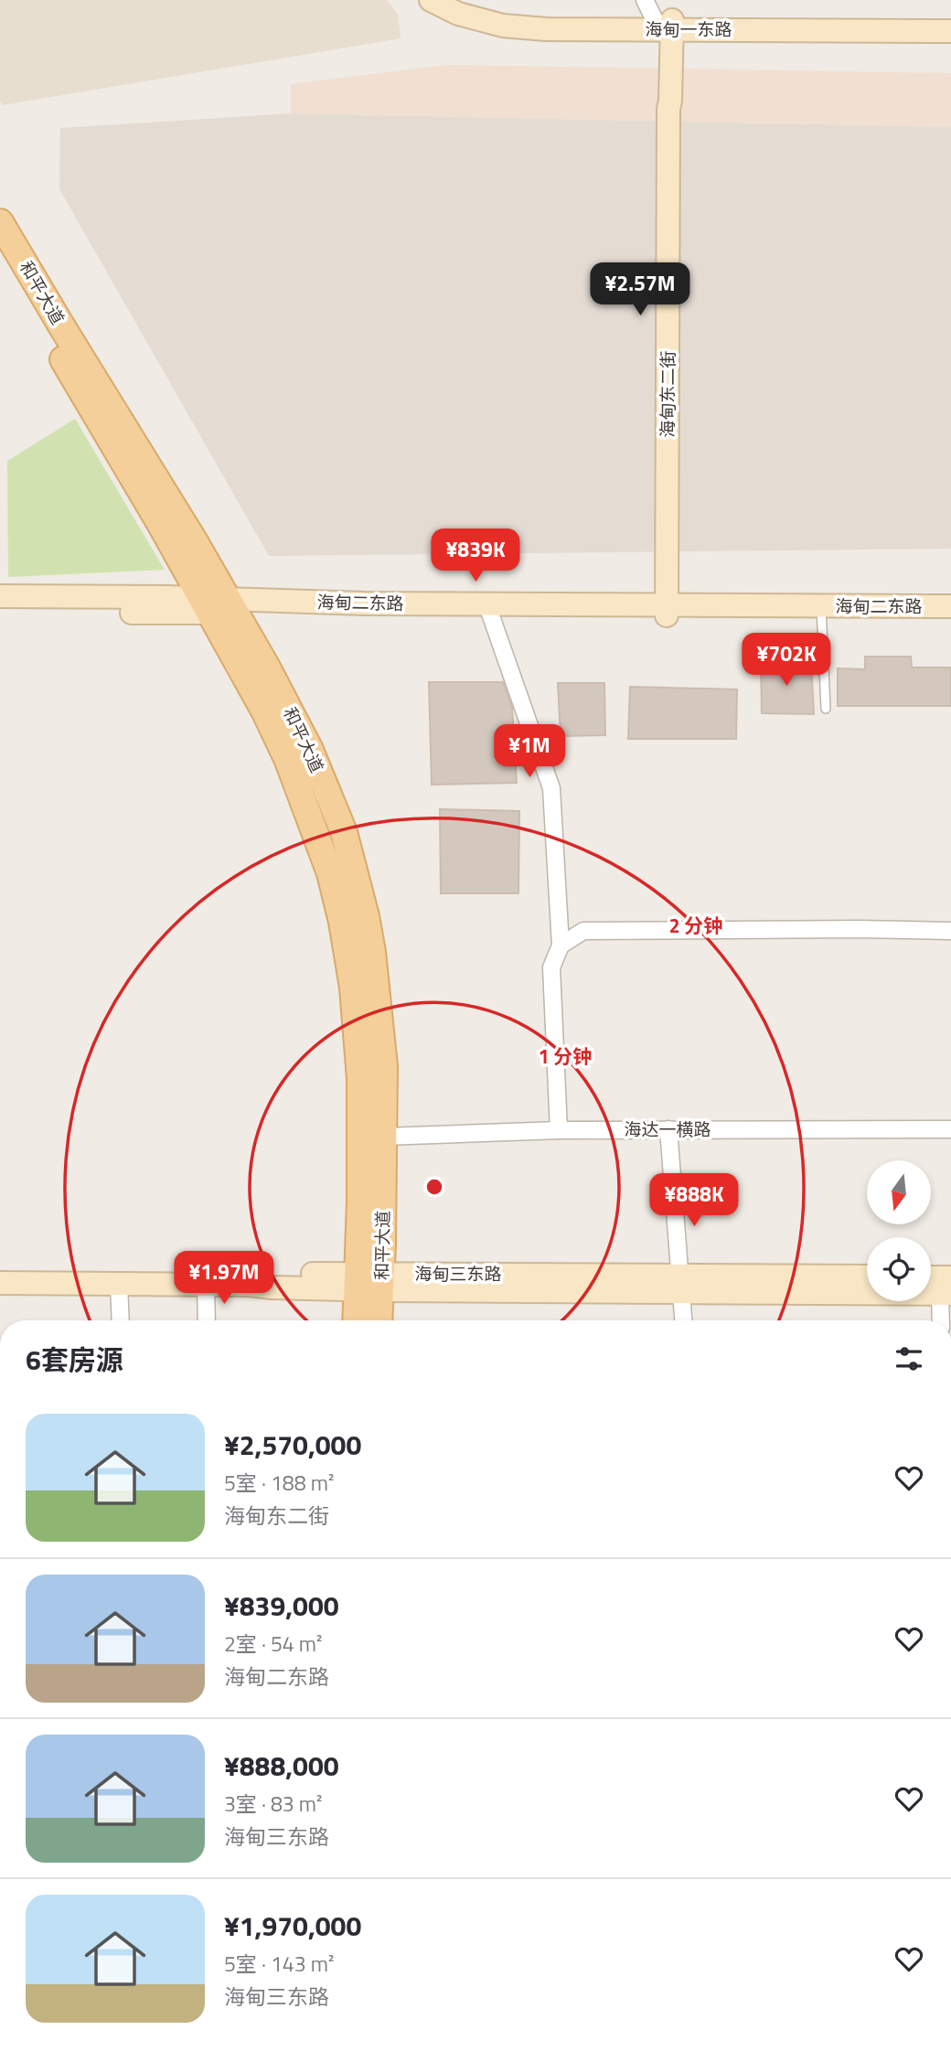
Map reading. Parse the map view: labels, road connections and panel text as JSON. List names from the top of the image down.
{
  "streets": {
    "main road": [
      "海甸一东路",
      "和平大道",
      "海甸东二街",
      "海甸二东路"
    ],
    "street": ["海达一横路"]
  },
  "crossings": [
    ["海甸一东路", "海甸东二街"],
    ["和平大道", "海甸二东路"],
    ["和平大道", "海达一横路"],
    ["海甸东二街", "海甸二东路"]
  ],
  "north": "bottom",
  "page": {
    "price": [
      "¥2.57M",
      "¥839K",
      "¥702K",
      "¥1M",
      "¥888K",
      "¥1.97M"
    ],
    "heading": "6套房源",
    "list": [
      {
        "name": "¥2,570,000",
        "note": "5室 · 188 m² · 海甸东二街"
      },
      {
        "name": "¥839,000",
        "note": "2室 · 54 m² · 海甸二东路"
      },
      {
        "name": "¥888,000",
        "note": "3室 · 83 m² · 海甸三东路"
      },
      {
        "name": "¥1,970,000",
        "note": "5室 · 143 m² · 海甸三东路"
      }
    ]
  },
  "rings": ["2 分钟", "1 分钟"]
}
